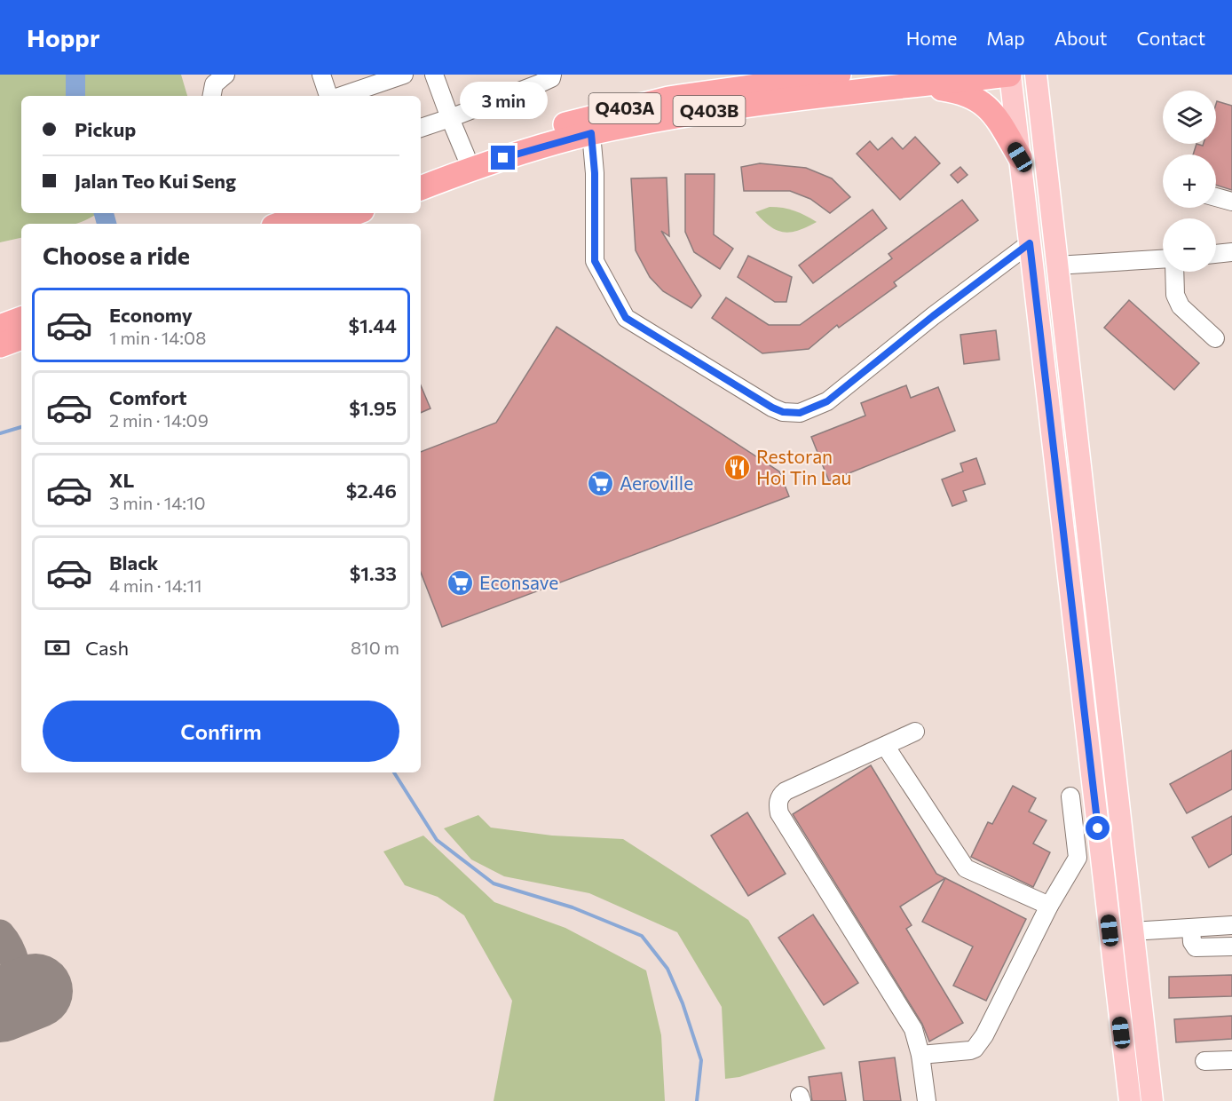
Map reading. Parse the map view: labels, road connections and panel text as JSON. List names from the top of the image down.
{
  "streets": {
    "highway": ["Q403A", "Q403B"]
  },
  "places": {
    "restaurant": ["Restoran Hoi Tin Lau"],
    "supermarket": ["Aeroville", "Econsave"]
  },
  "page": {
    "header": "Hoppr",
    "nav": [
      "Home",
      "Map",
      "About",
      "Contact"
    ],
    "bubble": "3 min",
    "map_buttons": ["+", "−"],
    "banner": ["Pickup", "Jalan Teo Kui Seng"],
    "heading": "Choose a ride",
    "list": [
      {
        "name": "Economy",
        "note": "1 min · 14:08",
        "value": "$1.44"
      },
      {
        "name": "Comfort",
        "note": "2 min · 14:09",
        "value": "$1.95"
      },
      {
        "name": "XL",
        "note": "3 min · 14:10",
        "value": "$2.46"
      },
      {
        "name": "Black",
        "note": "4 min · 14:11",
        "value": "$1.33"
      }
    ],
    "pay": ["Cash", "810 m"],
    "buttons": "Confirm"
  }
}
